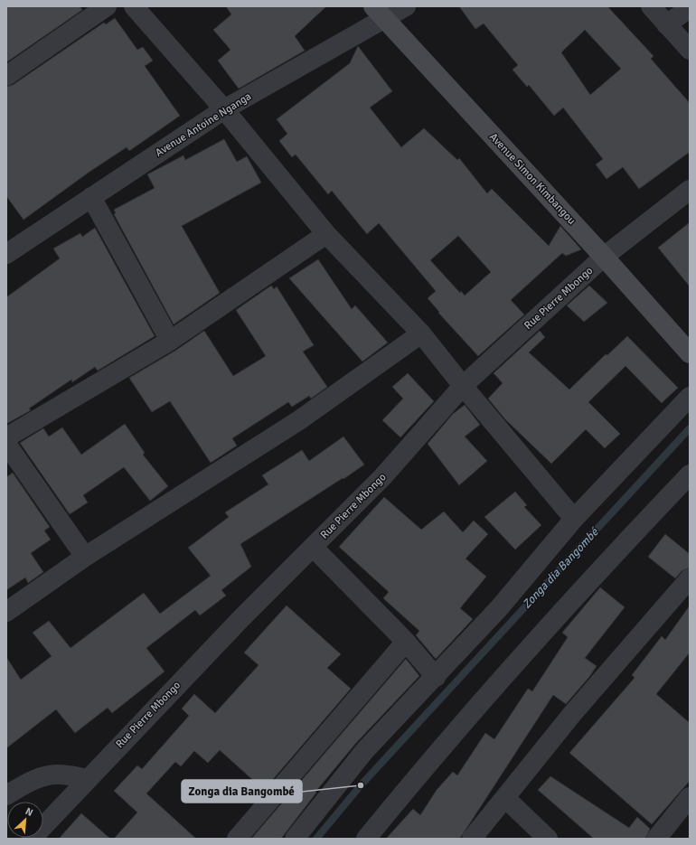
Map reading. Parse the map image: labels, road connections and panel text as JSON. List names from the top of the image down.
{
  "streets": {
    "street": ["Avenue Antoine Nganga", "Avenue Simon Kimbangou", "Rue Pierre Mbongo"]
  },
  "crossings": [
    ["Avenue Antoine Nganga", "Avenue Simon Kimbangou"],
    ["Avenue Simon Kimbangou", "Rue Pierre Mbongo"]
  ],
  "water": ["Zonga dia Bangombé"],
  "places": ["Zonga dia Bangombé"],
  "north": "top right"
}
